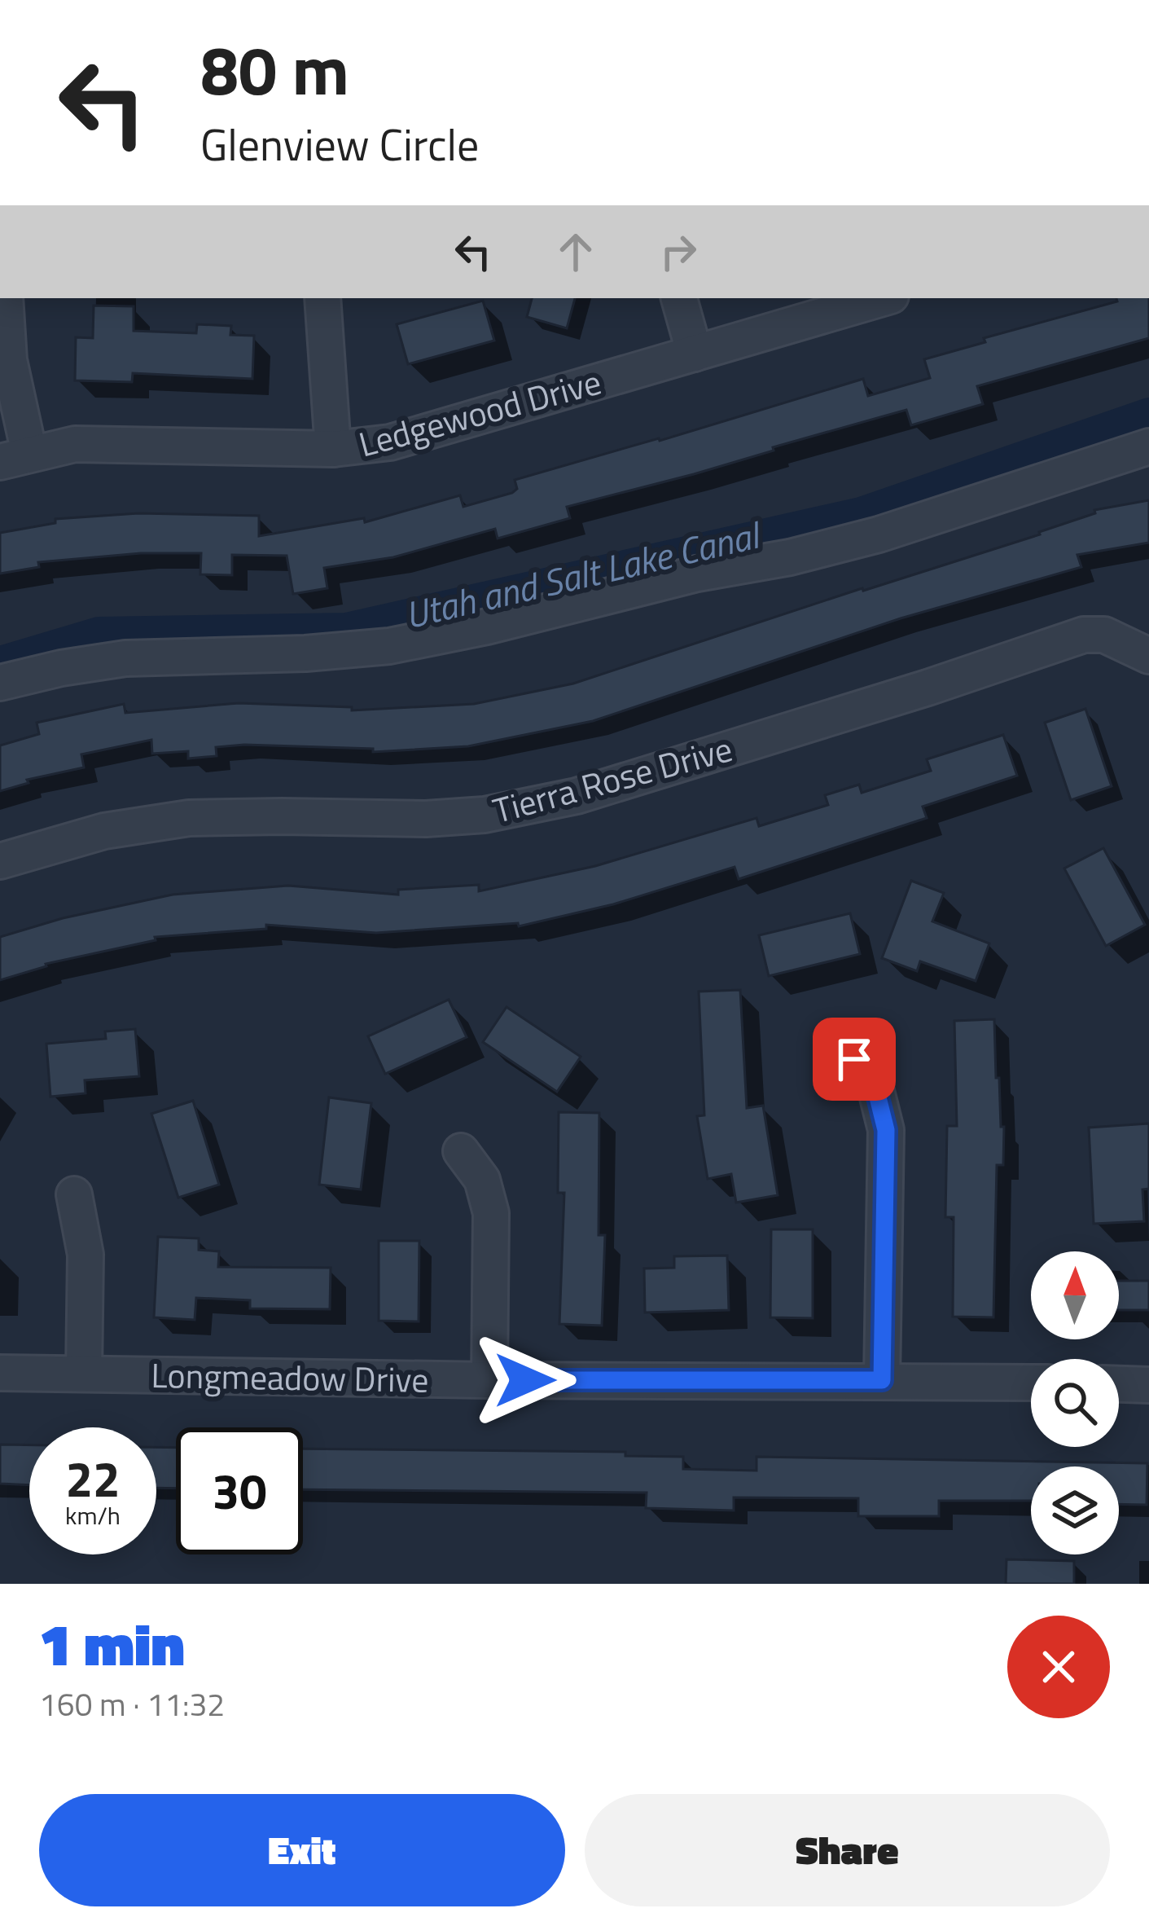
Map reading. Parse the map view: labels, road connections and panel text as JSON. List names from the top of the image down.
{
  "streets": {
    "street": ["Ledgewood Drive", "Tierra Rose Drive", "Longmeadow Drive"]
  },
  "water": ["Utah and Salt Lake Canal"],
  "north": "top",
  "page": {
    "turn": ["80 m", "Glenview Circle"],
    "speed": "22 km/h",
    "limit": "30",
    "heading": ["1 min", "160 m · 11:32"],
    "buttons": ["Exit", "Share"]
  }
}
